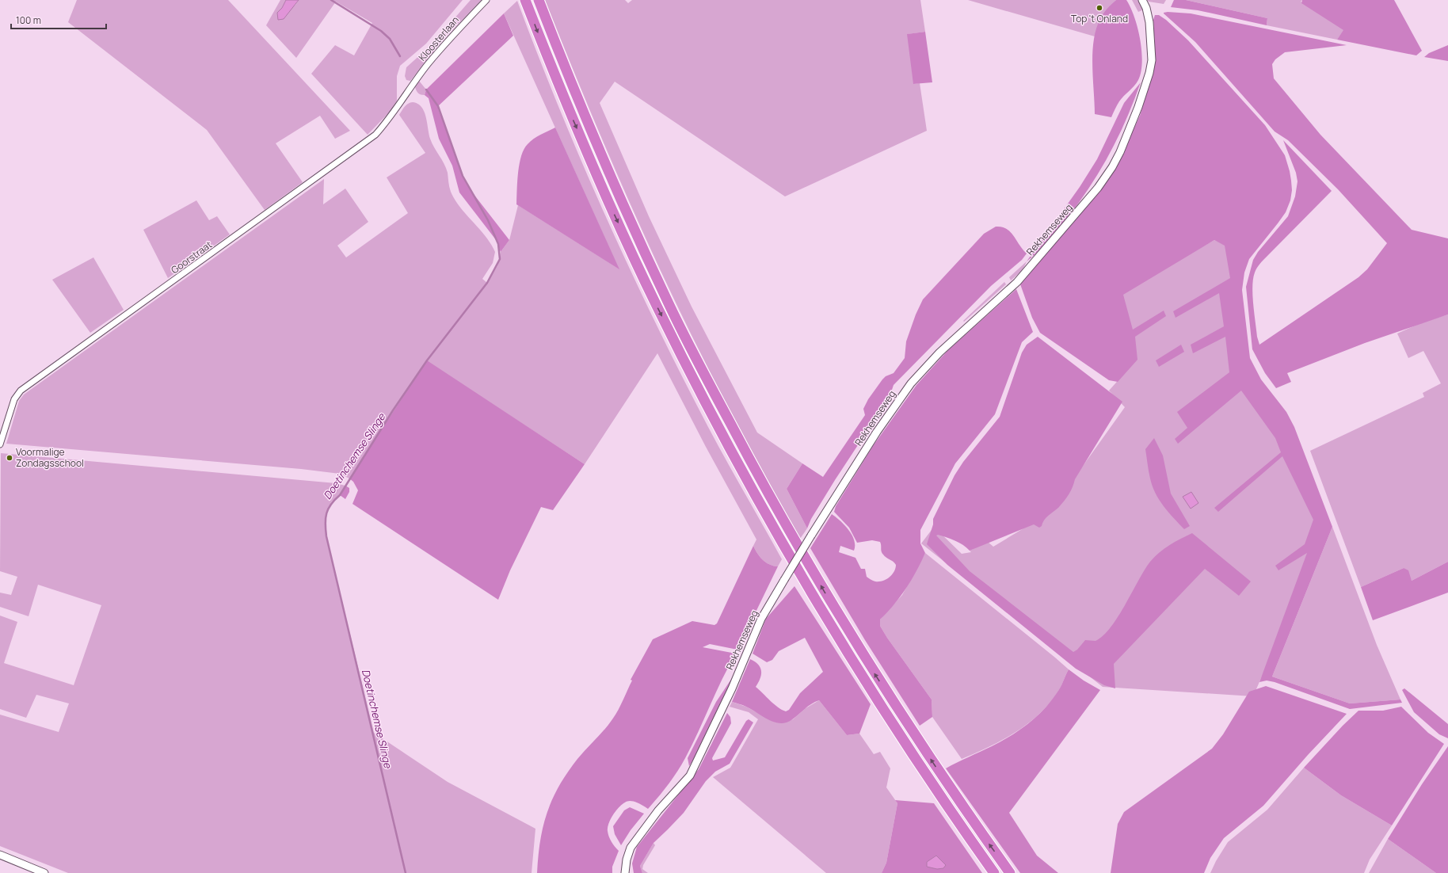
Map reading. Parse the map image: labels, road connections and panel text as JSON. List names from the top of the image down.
{
  "streets": {
    "street": ["Kloosterlaan", "Rekhemseweg", "Goorstraat"]
  },
  "crossings": [
    ["Kloosterlaan", "Goorstraat"]
  ],
  "water": ["Doetinchemse Slinge"],
  "places": ["Top 't Onland", "Voormalige Zondagsschool"],
  "scale_bar": "100 m"
}
